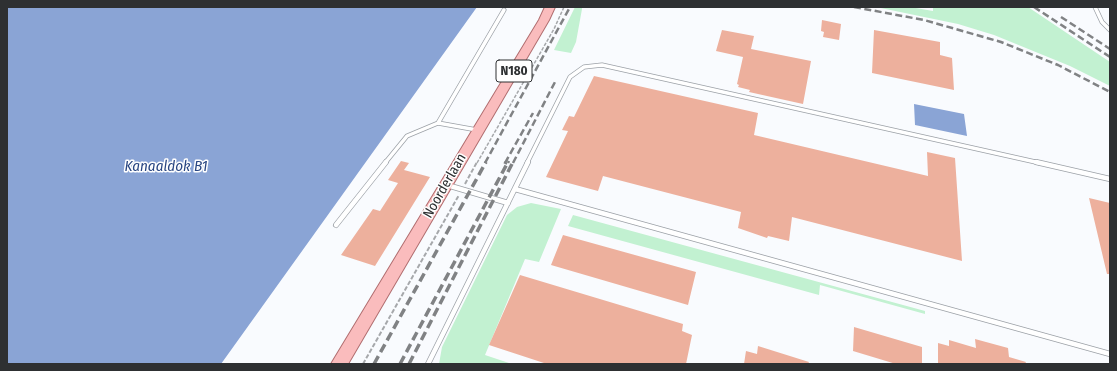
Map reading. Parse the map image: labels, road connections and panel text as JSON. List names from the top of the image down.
{
  "streets": {
    "main road": ["N180", "Noorderlaan"]
  },
  "water": ["Kanaaldok B1"]
}
